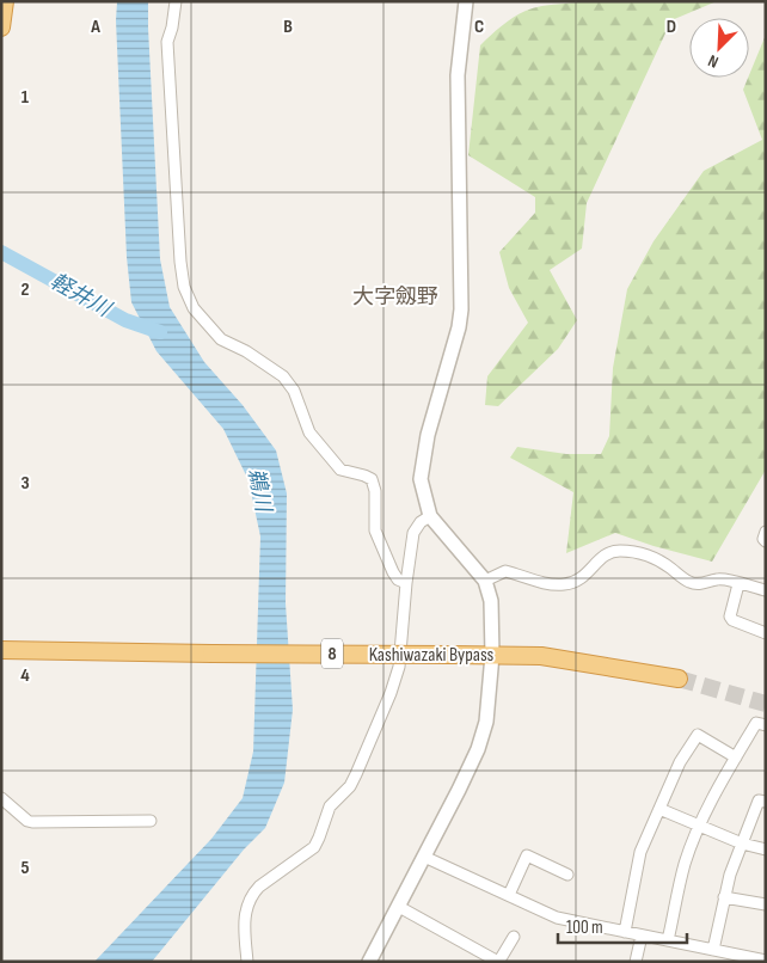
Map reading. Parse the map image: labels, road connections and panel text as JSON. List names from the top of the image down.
{
  "streets": {
    "highway": ["8", "Kashiwazaki Bypass"]
  },
  "districts": ["大字劔野"],
  "water": ["軽井川", "鵜川"],
  "scale_bar": "100 m",
  "north": "bottom left",
  "grid": {
    "columns": [
      "A",
      "B",
      "C",
      "D"
    ],
    "rows": [
      "1",
      "2",
      "3",
      "4",
      "5"
    ]
  }
}
